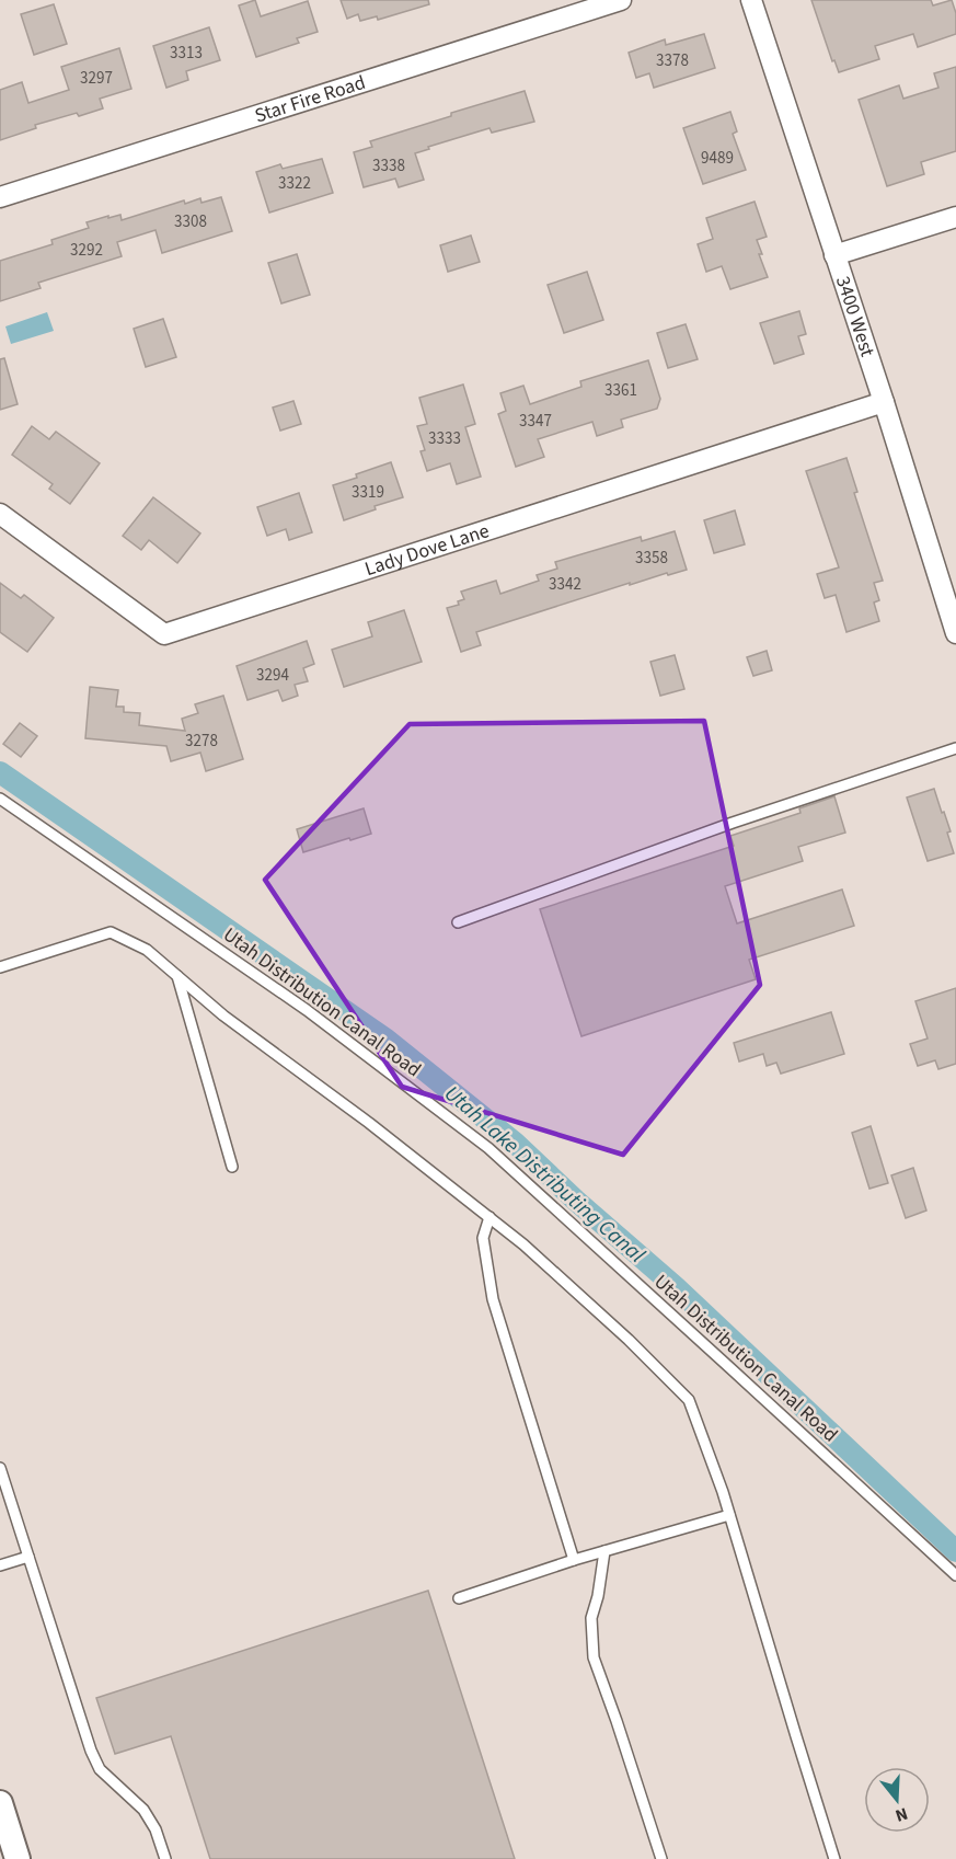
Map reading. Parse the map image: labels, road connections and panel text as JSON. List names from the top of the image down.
{
  "streets": {
    "street": ["Star Fire Road", "3400 West", "Lady Dove Lane"],
    "lane": ["Utah Distribution Canal Road"]
  },
  "crossings": [
    ["3400 West", "Lady Dove Lane"]
  ],
  "water": ["Utah Lake Distributing Canal"],
  "house_numbers": [
    "3313",
    "3378",
    "3297",
    "9489",
    "3338",
    "3322",
    "3308",
    "3292",
    "3361",
    "3347",
    "3333",
    "3319",
    "3358",
    "3342",
    "3294",
    "3278"
  ],
  "north": "bottom"
}
